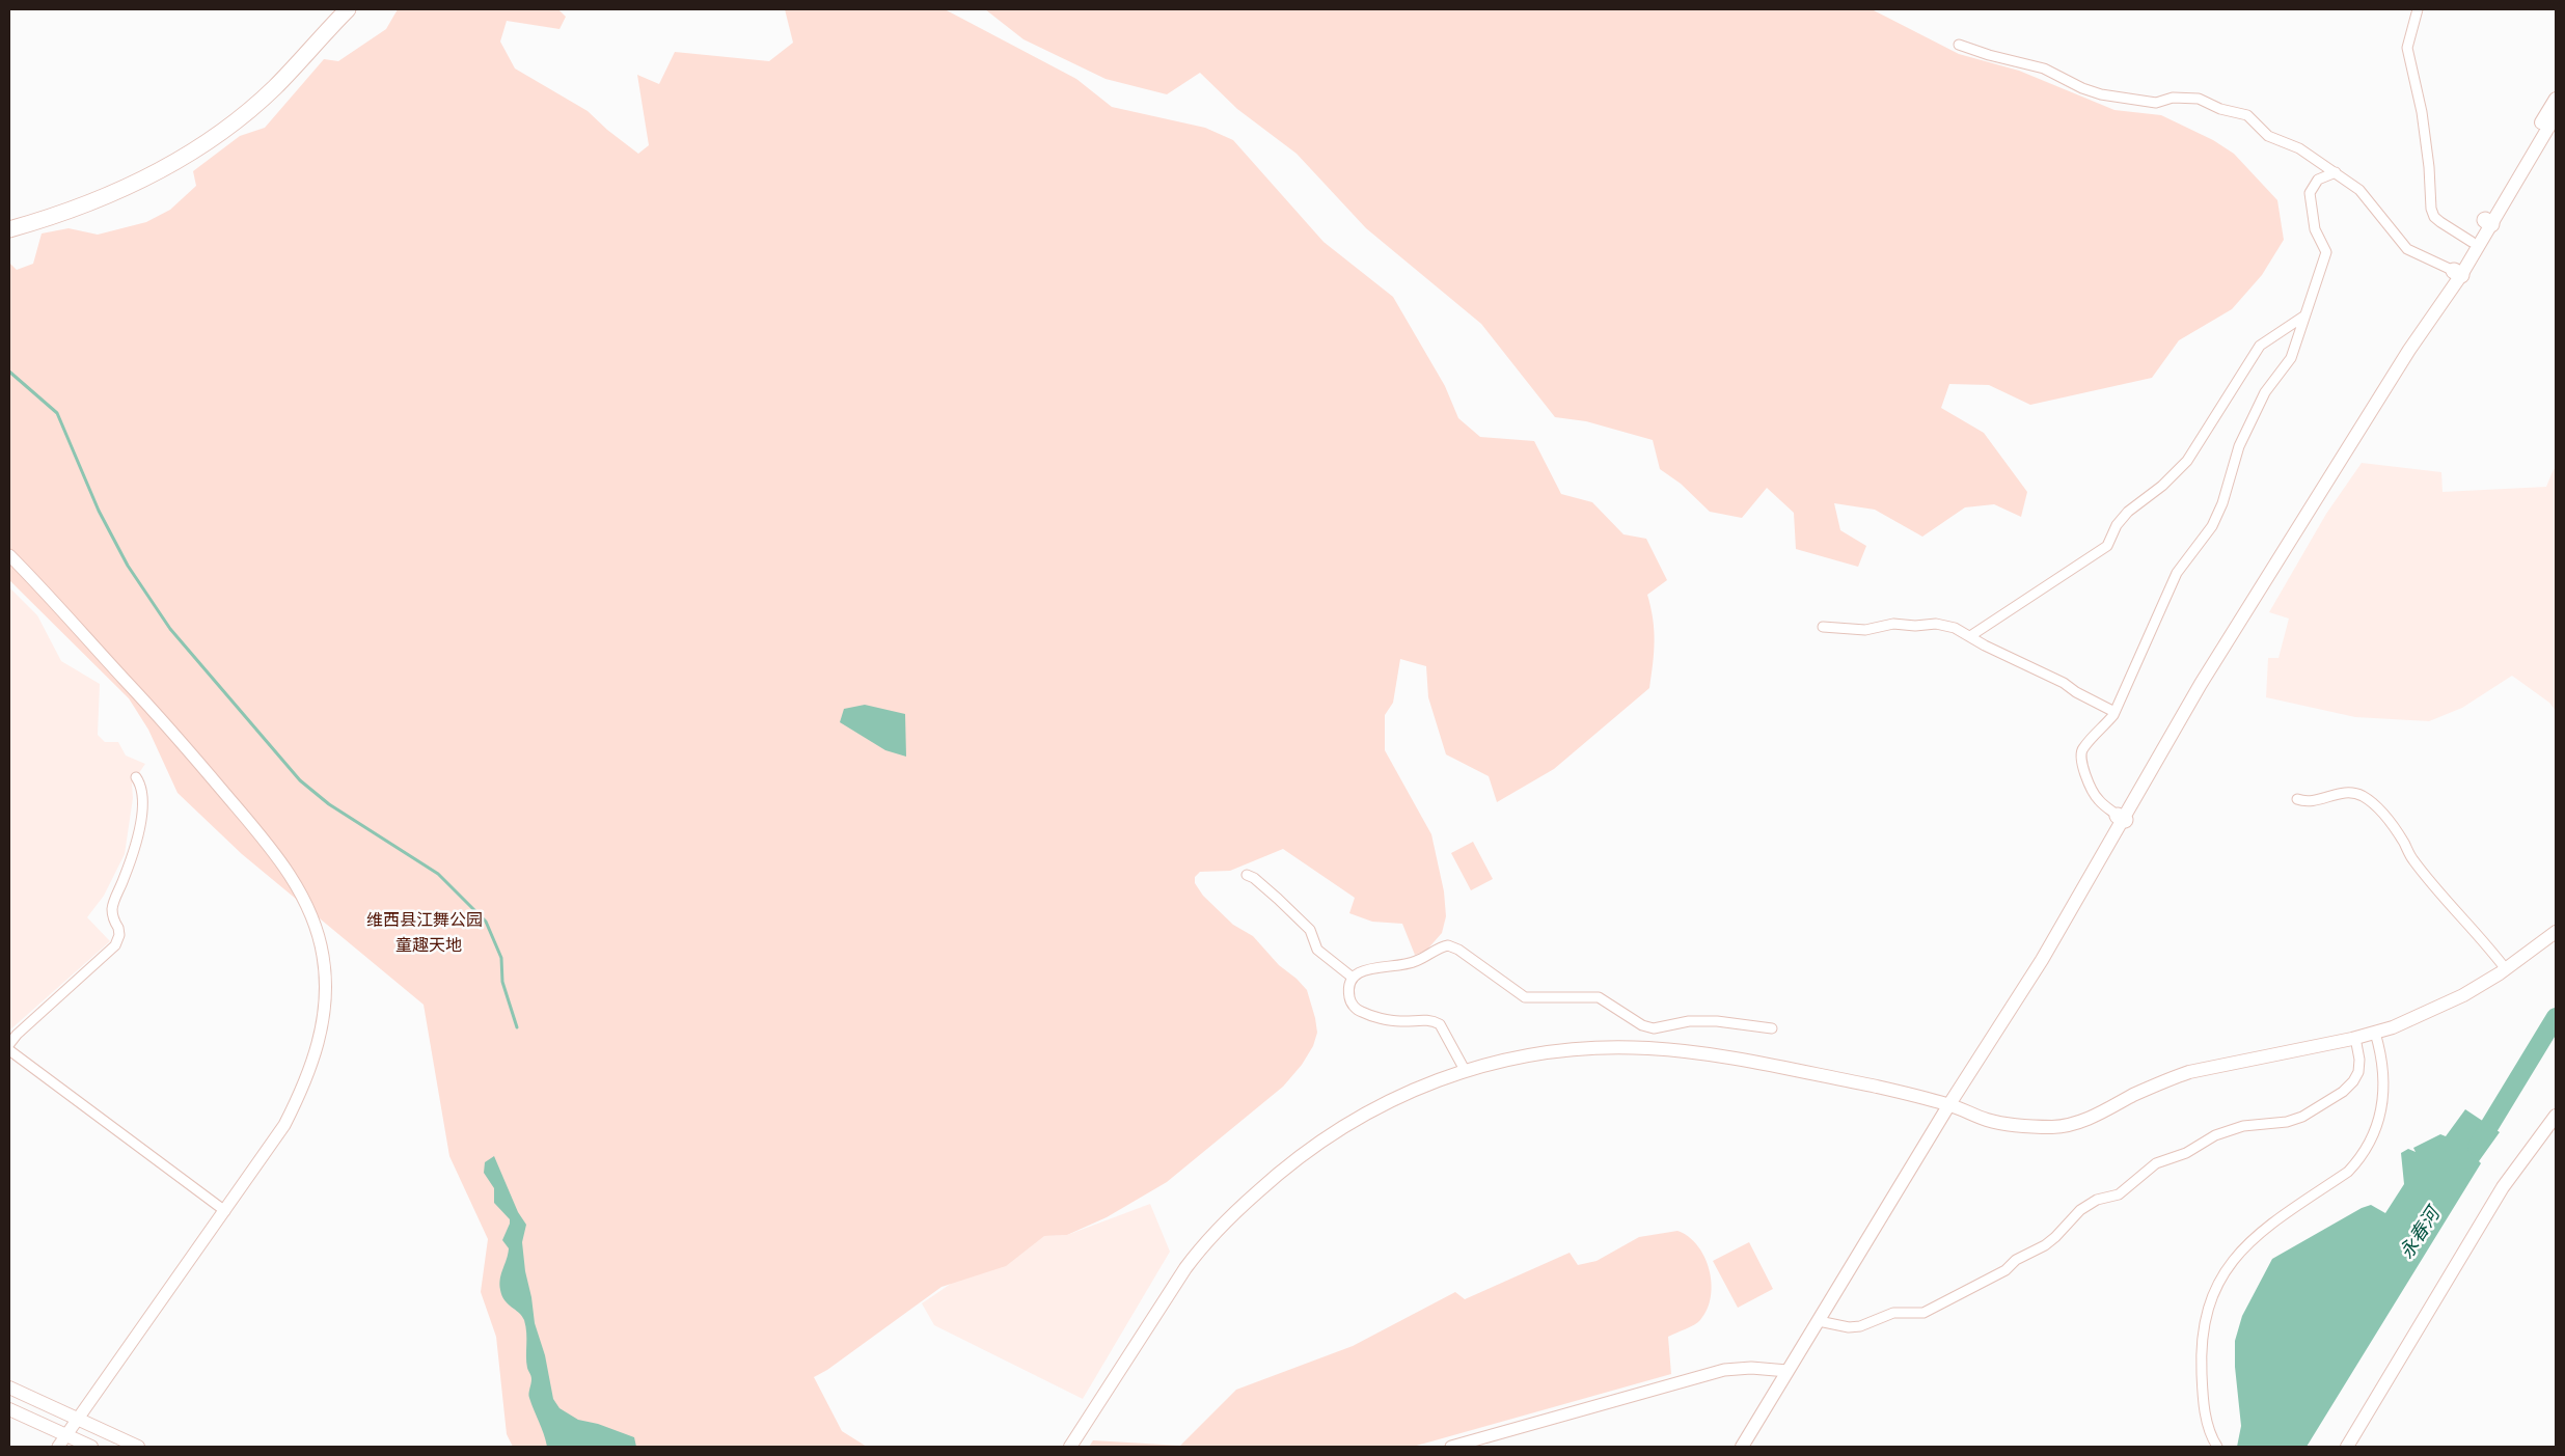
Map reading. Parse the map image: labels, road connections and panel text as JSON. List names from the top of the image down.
{
  "water": ["永春河"],
  "parks": ["维西县江舞公园", "童趣天地"]
}
